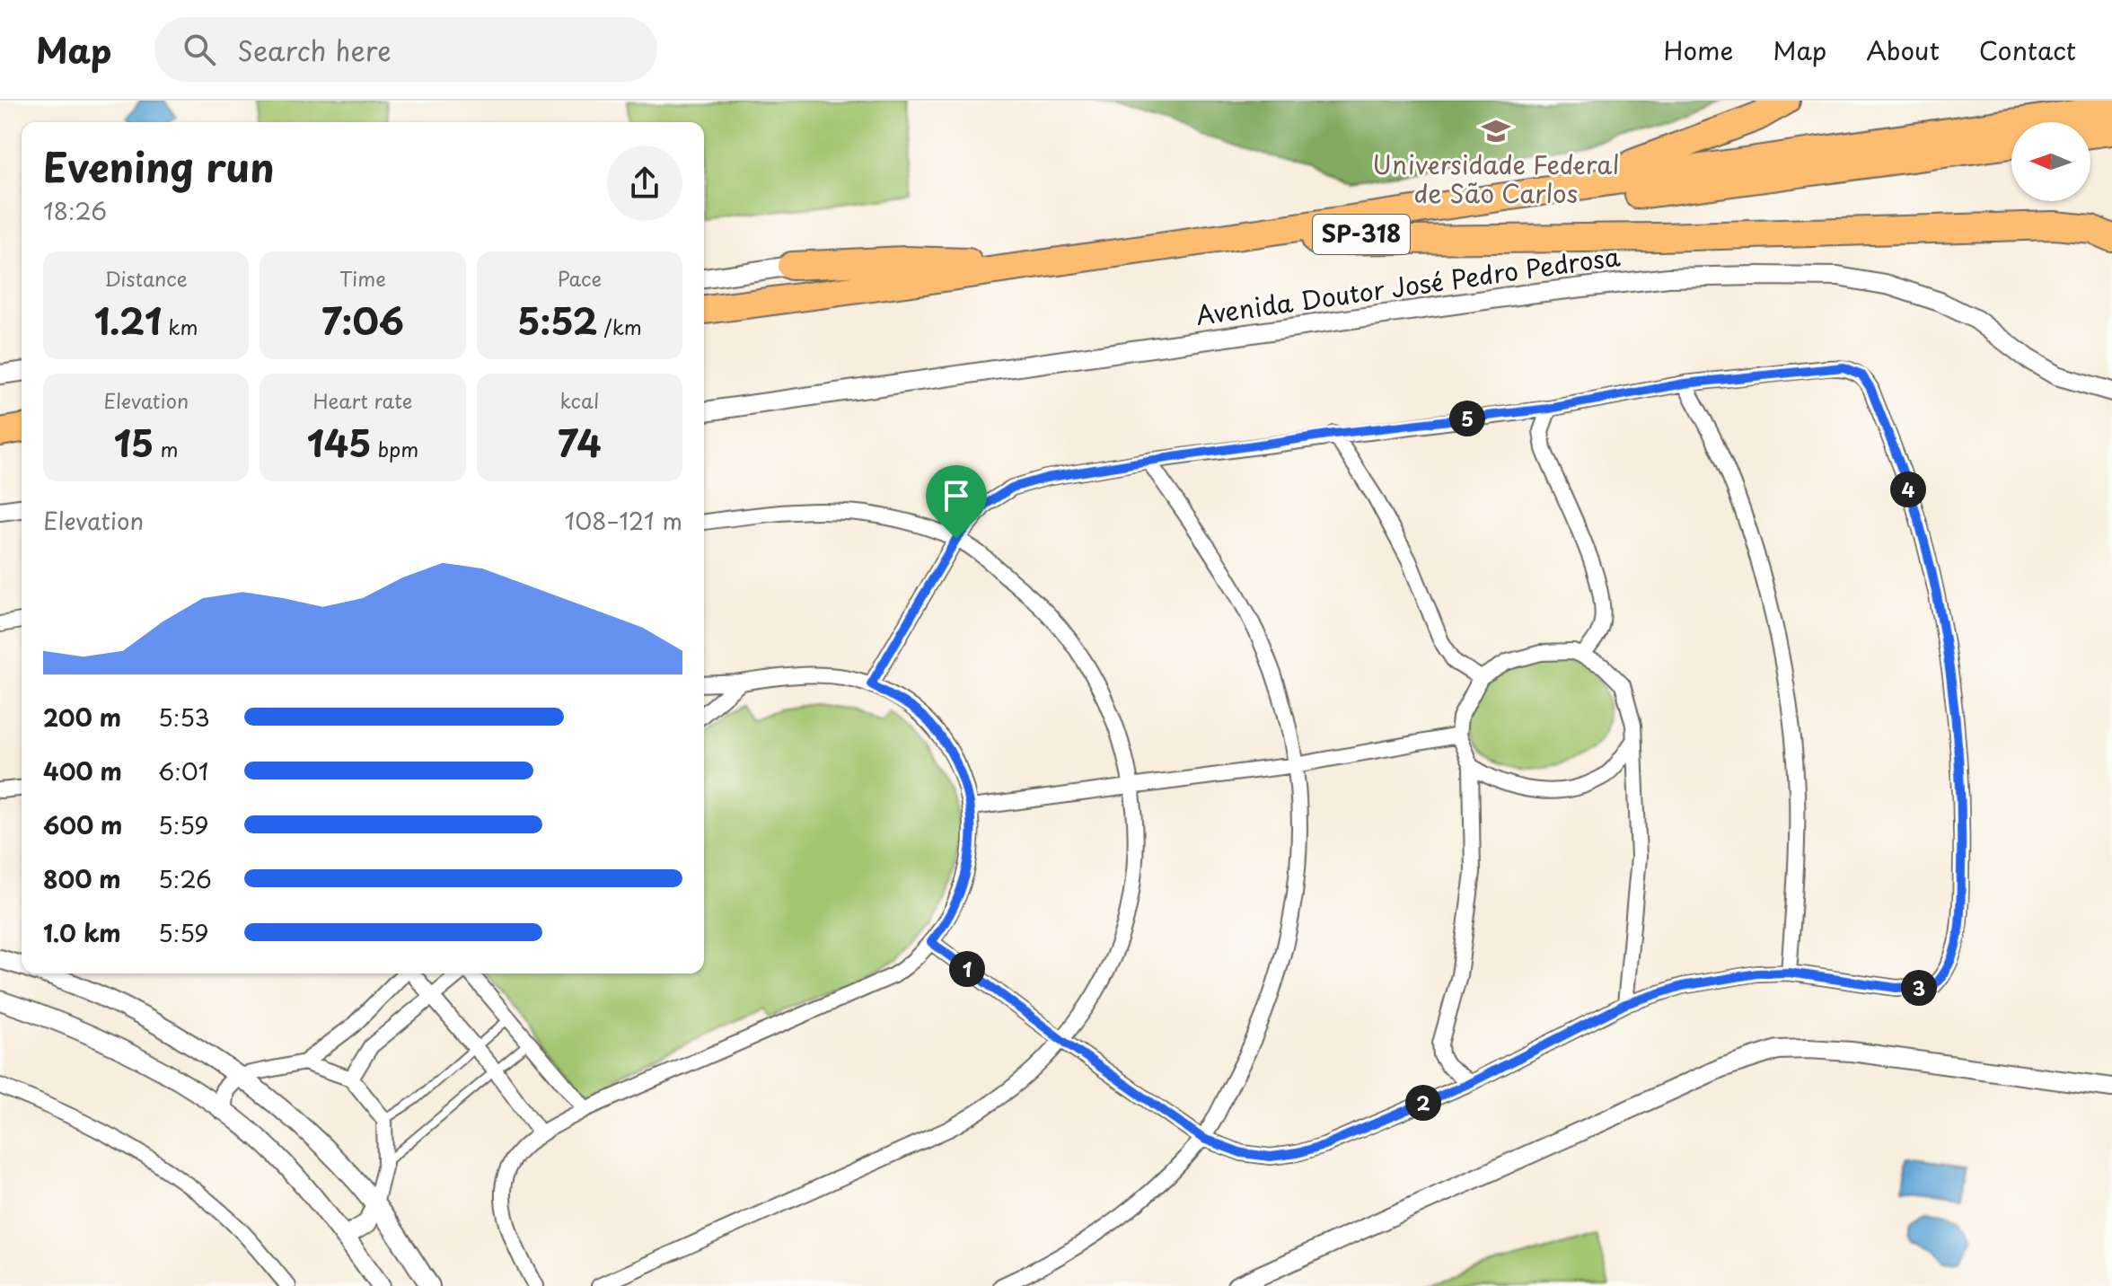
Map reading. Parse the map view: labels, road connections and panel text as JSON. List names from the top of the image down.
{
  "streets": {
    "highway": ["SP-318"],
    "street": ["Avenida Doutor José Pedro Pedrosa"]
  },
  "places": {
    "school or university": ["Universidade Federal de São Carlos"]
  },
  "north": "left",
  "page": {
    "header": "Map",
    "search": "Search here",
    "nav": [
      "Home",
      "Map",
      "About",
      "Contact"
    ],
    "heading": ["Evening run", "18:26"],
    "stats": [
      ["Distance", "1.21 km"],
      ["Time", "7:06"],
      ["Pace", "5:52 /km"],
      ["Elevation", "15 m"],
      ["Heart rate", "145 bpm"],
      ["kcal", "74"]
    ],
    "pins": [
      "5",
      "4",
      "1",
      "3",
      "2"
    ],
    "chart": ["Elevation", "108–121 m"],
    "list": [
      {
        "name": "200 m",
        "note": "5:53"
      },
      {
        "name": "400 m",
        "note": "6:01"
      },
      {
        "name": "600 m",
        "note": "5:59"
      },
      {
        "name": "800 m",
        "note": "5:26"
      },
      {
        "name": "1.0 km",
        "note": "5:59"
      }
    ]
  }
}
